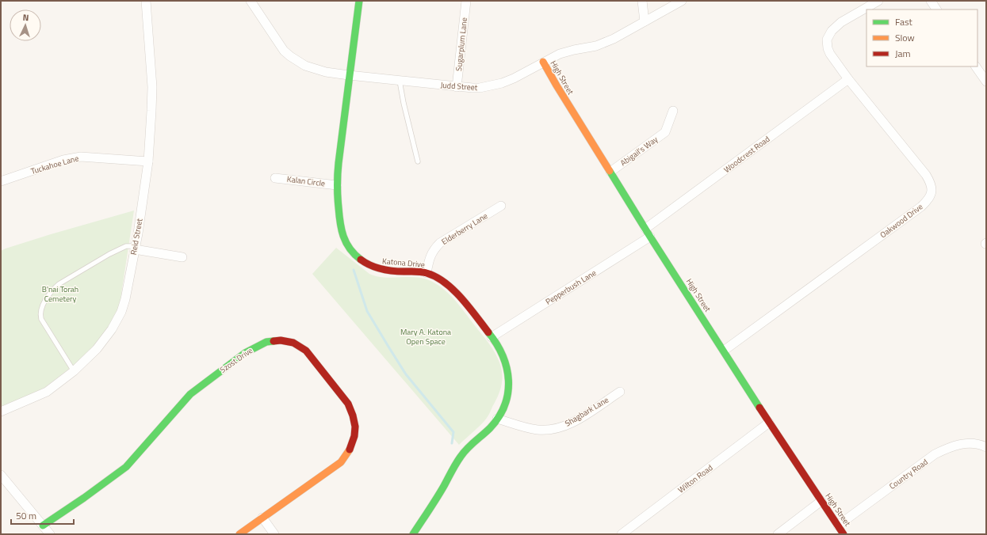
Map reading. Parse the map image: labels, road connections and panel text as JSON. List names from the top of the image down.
{
  "streets": {
    "street": [
      "Sugarplum Lane",
      "High Street",
      "Judd Street",
      "Abigail's Way",
      "Woodcrest Road",
      "Tuckahoe Lane",
      "Kalan Circle",
      "Oakwood Drive",
      "Elderberry Lane",
      "Reid Street",
      "Katona Drive",
      "Pepperbush Lane",
      "Szost Drive",
      "Shagbark Lane",
      "Country Road",
      "Wilton Road"
    ]
  },
  "crossings": [
    ["Sugarplum Lane", "Judd Street"],
    ["High Street", "Judd Street"],
    ["High Street", "Abigail's Way"],
    ["High Street", "Woodcrest Road"],
    ["High Street", "Oakwood Drive"],
    ["High Street", "Pepperbush Lane"],
    ["High Street", "Country Road"],
    ["High Street", "Wilton Road"],
    ["Judd Street", "Katona Drive"],
    ["Woodcrest Road", "Oakwood Drive"],
    ["Tuckahoe Lane", "Reid Street"],
    ["Kalan Circle", "Katona Drive"],
    ["Elderberry Lane", "Katona Drive"],
    ["Katona Drive", "Pepperbush Lane"],
    ["Katona Drive", "Shagbark Lane"]
  ],
  "parks": ["B'nai Torah Cemetery", "Mary A. Katona Open Space"],
  "legend": ["Fast", "Slow", "Jam"],
  "scale_bar": "50 m",
  "north": "top"
}
